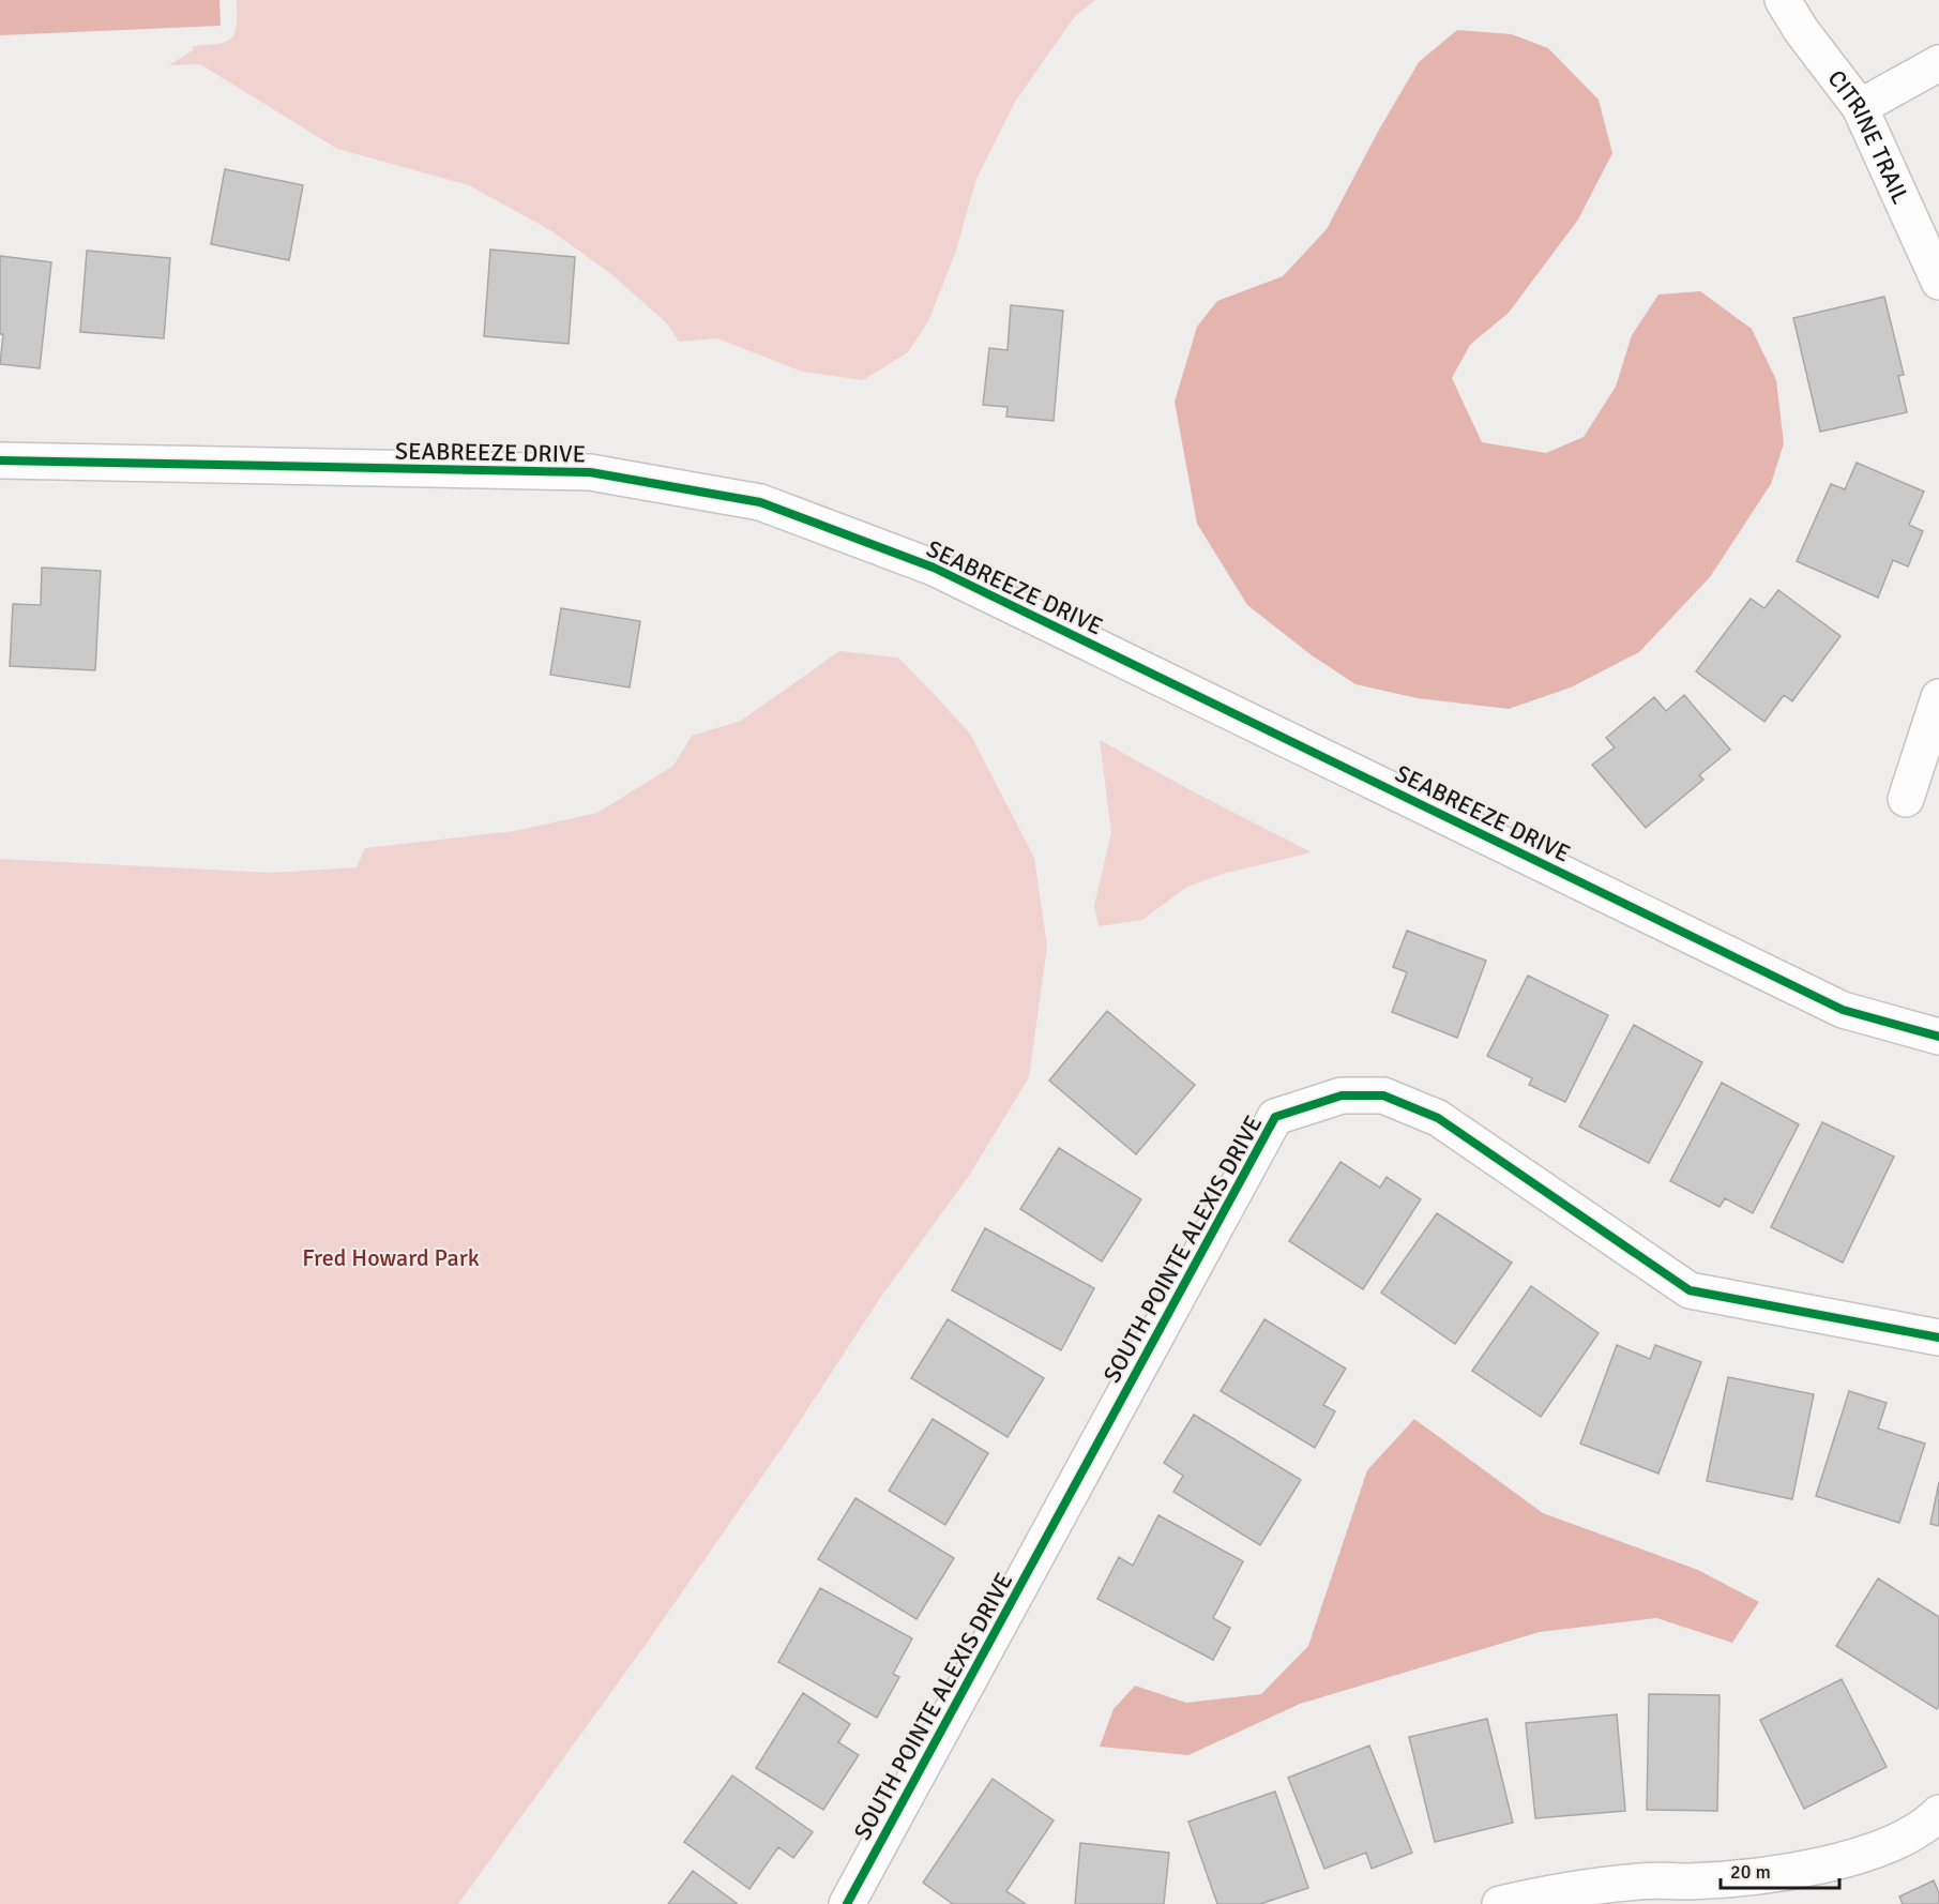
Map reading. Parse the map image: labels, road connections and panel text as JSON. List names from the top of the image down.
{
  "streets": {
    "street": ["CITRINE TRAIL", "SEABREEZE DRIVE", "SOUTH POINTE ALEXIS DRIVE"]
  },
  "parks": ["Fred Howard Park"],
  "scale_bar": "20 m"
}
